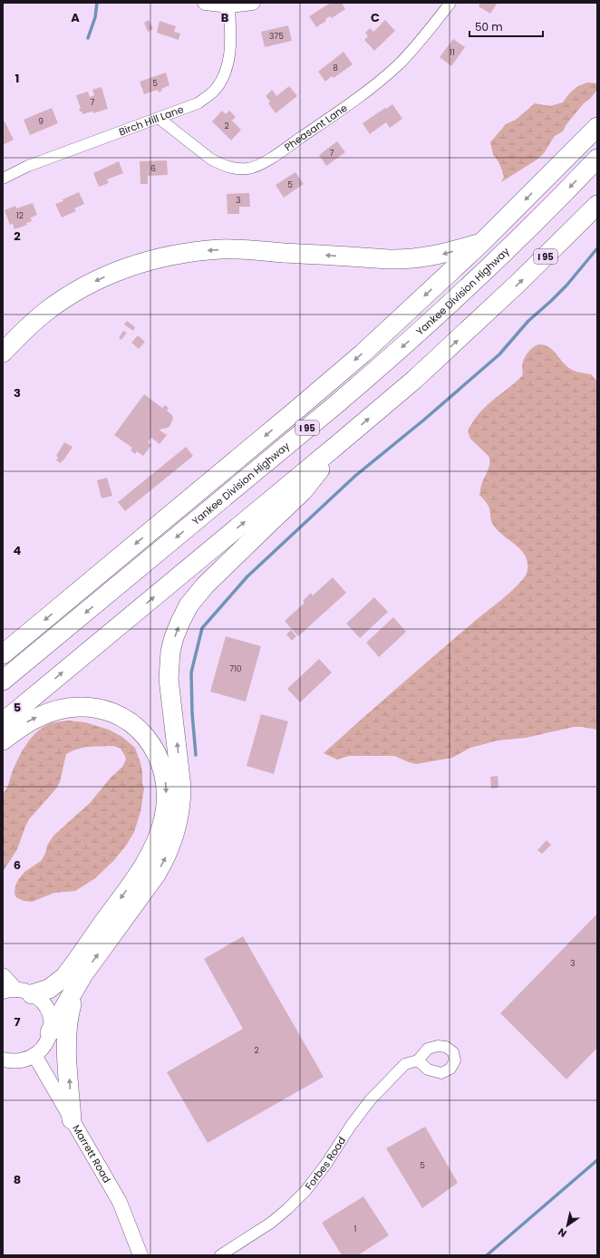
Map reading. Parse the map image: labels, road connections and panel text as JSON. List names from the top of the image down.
{
  "streets": {
    "highway": ["I 95", "Yankee Division Highway"],
    "main road": ["Marrett Road"],
    "street": ["Birch Hill Lane", "Pheasant Lane", "Forbes Road"]
  },
  "crossings": [
    ["Birch Hill Lane", "Pheasant Lane"]
  ],
  "house_numbers": [
    "375",
    "11",
    "8",
    "5",
    "7",
    "9",
    "2",
    "7",
    "6",
    "5",
    "3",
    "12",
    "710",
    "3",
    "2",
    "5",
    "1"
  ],
  "scale_bar": "50 m",
  "north": "bottom left",
  "grid": {
    "columns": ["A", "B", "C"],
    "rows": [
      "1",
      "2",
      "3",
      "4",
      "5",
      "6",
      "7",
      "8"
    ]
  }
}
